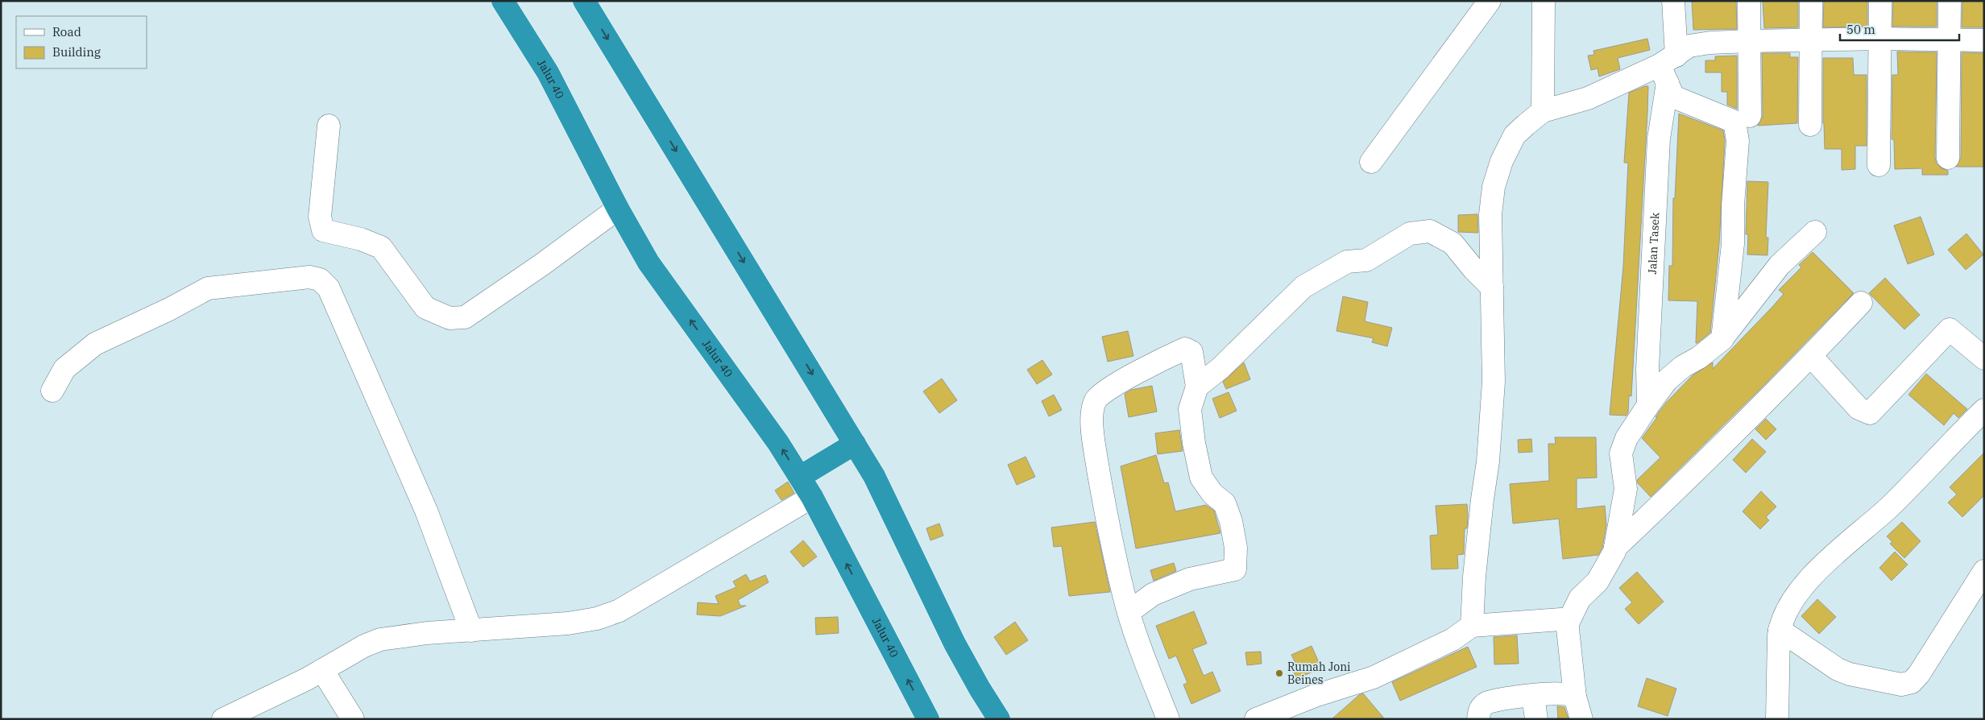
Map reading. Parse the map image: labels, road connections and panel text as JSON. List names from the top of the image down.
{
  "streets": {
    "highway": ["Jalur 40"],
    "street": ["Jalan Tasek"]
  },
  "places": ["Rumah Joni Beines"],
  "legend": ["Road", "Building"],
  "scale_bar": "50 m"
}
